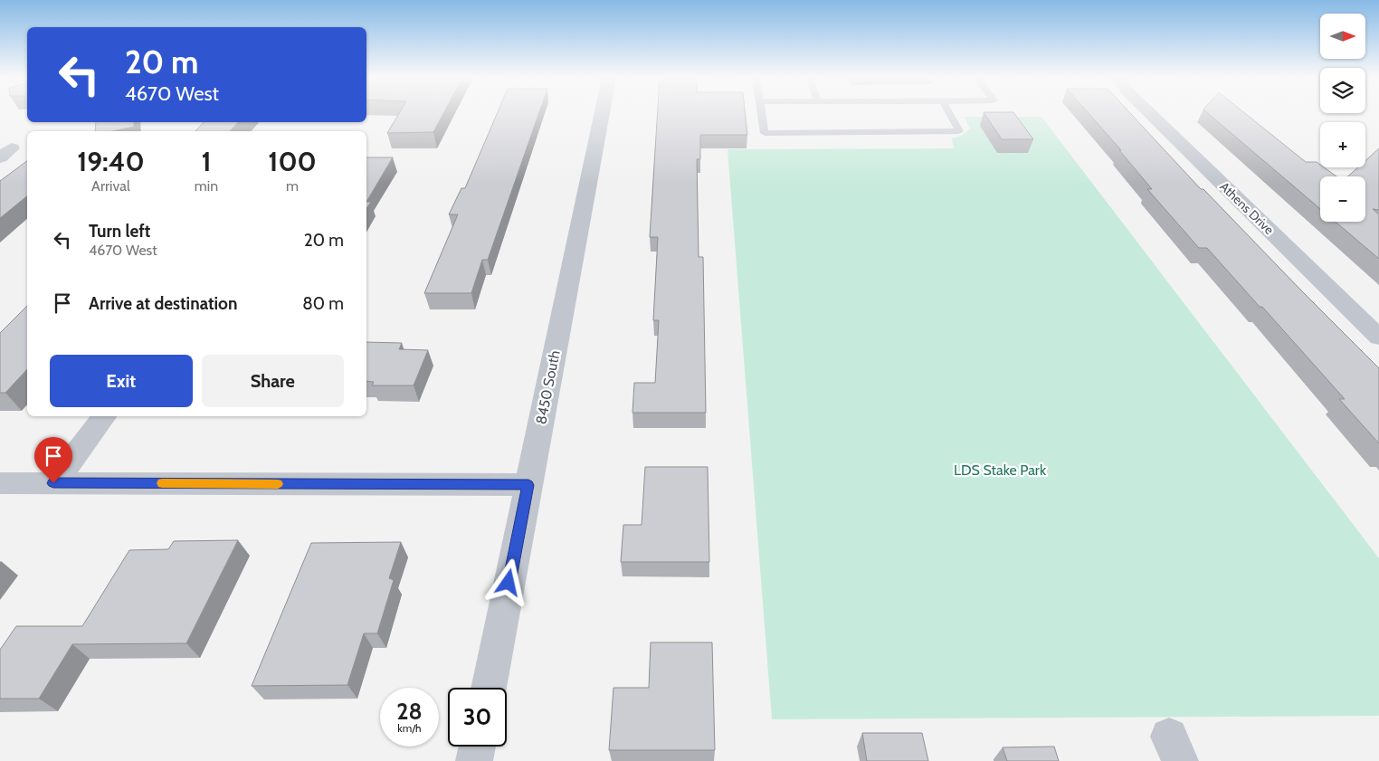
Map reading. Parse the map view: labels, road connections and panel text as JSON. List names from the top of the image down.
{
  "streets": {
    "street": ["Athens Drive", "8450 South"]
  },
  "parks": ["LDS Stake Park"],
  "north": "right",
  "page": {
    "map_buttons": ["+", "−"],
    "turn": ["20 m", "4670 West"],
    "eta": [
      "19:40",
      "Arrival",
      "1",
      "min",
      "100",
      "m"
    ],
    "list": [
      {
        "name": "Turn left",
        "note": "4670 West",
        "value": "20 m"
      },
      {
        "name": "Arrive at destination",
        "value": "80 m"
      }
    ],
    "buttons": ["Exit", "Share"],
    "speed": "28 km/h",
    "limit": "30"
  }
}
